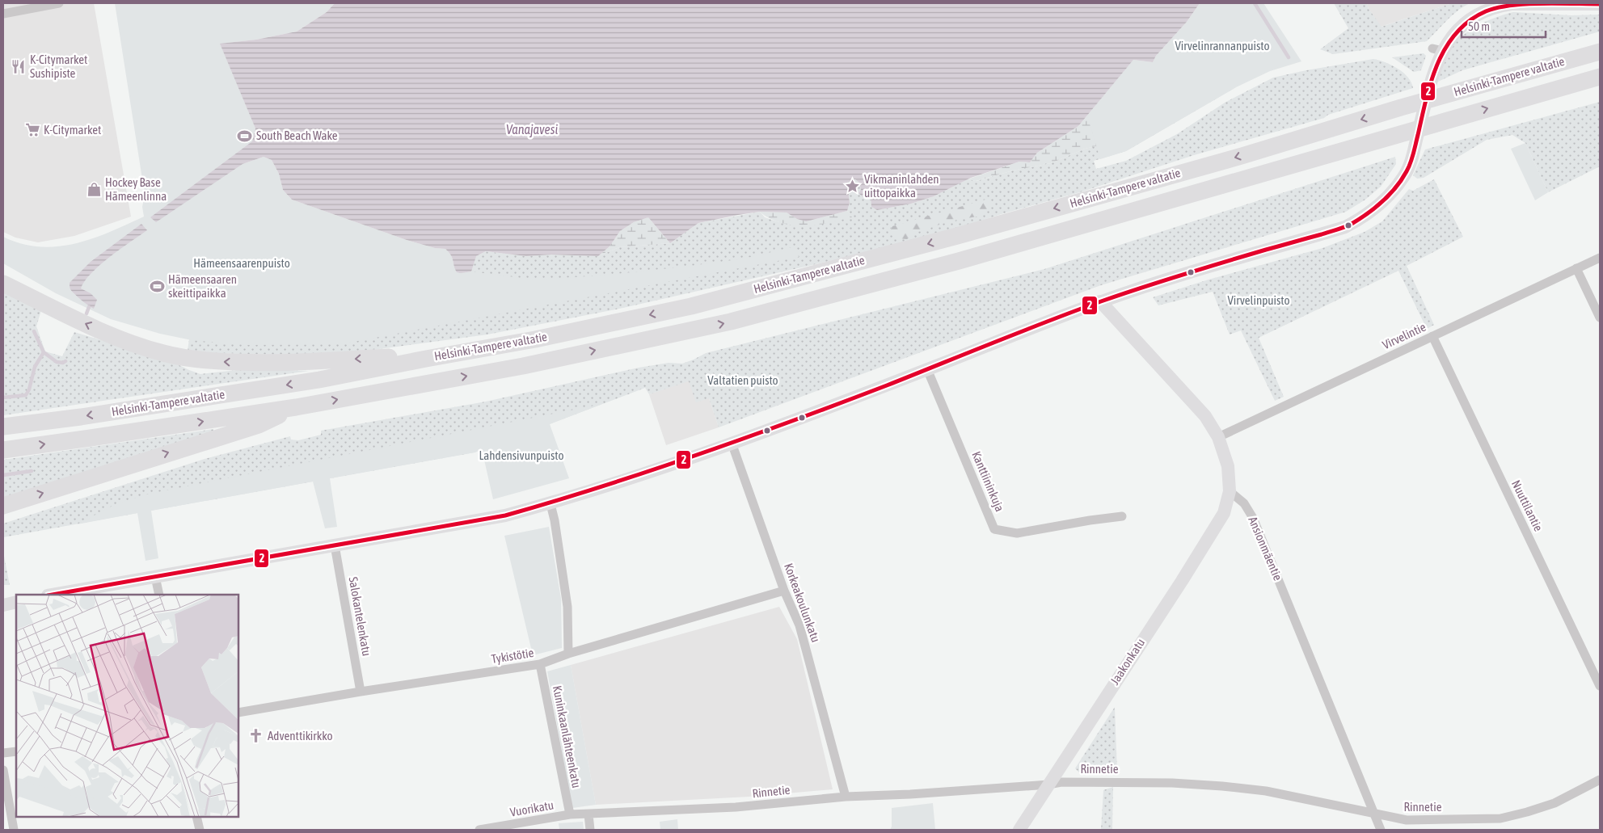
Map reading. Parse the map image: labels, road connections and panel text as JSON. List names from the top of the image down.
{
  "streets": {
    "highway": ["Helsinki-Tampere valtatie"],
    "main road": ["Jaakonkatu"],
    "street": [
      "Virvelintie",
      "Kanttiininkuja",
      "Nuuttilantie",
      "Ansionmäentie",
      "Korkeakoulunkatu",
      "Salokantelenkatu",
      "Tykistötie",
      "Kuninkaanlähteenkatu",
      "Rinnetie",
      "Vuorikatu"
    ]
  },
  "crossings": [
    ["Virvelintie", "Nuuttilantie"],
    ["Ansionmäentie", "Jaakonkatu"],
    ["Ansionmäentie", "Rinnetie"],
    ["Korkeakoulunkatu", "Tykistötie"],
    ["Korkeakoulunkatu", "Rinnetie"],
    ["Salokantelenkatu", "Tykistötie"],
    ["Tykistötie", "Kuninkaanlähteenkatu"],
    ["Jaakonkatu", "Rinnetie"],
    ["Kuninkaanlähteenkatu", "Vuorikatu"],
    ["Rinnetie", "Vuorikatu"]
  ],
  "water": ["Vanajavesi"],
  "parks": [
    "Virvelinrannanpuisto",
    "Hämeensaarenpuisto",
    "Virvelinpuisto",
    "Valtatien puisto",
    "Lahdensivunpuisto"
  ],
  "places": {
    "restaurant": ["K-Citymarket Sushipiste"],
    "supermarket": ["K-Citymarket"],
    "sports": ["South Beach Wake", "Hämeensaaren skeittipaikka"],
    "place": ["Vikmaninlahden uittopaikka"],
    "shop": ["Hockey Base Hämeenlinna"],
    "church": ["Adventtikirkko"]
  },
  "lines": ["transit line 2"],
  "scale_bar": "50 m"
}
